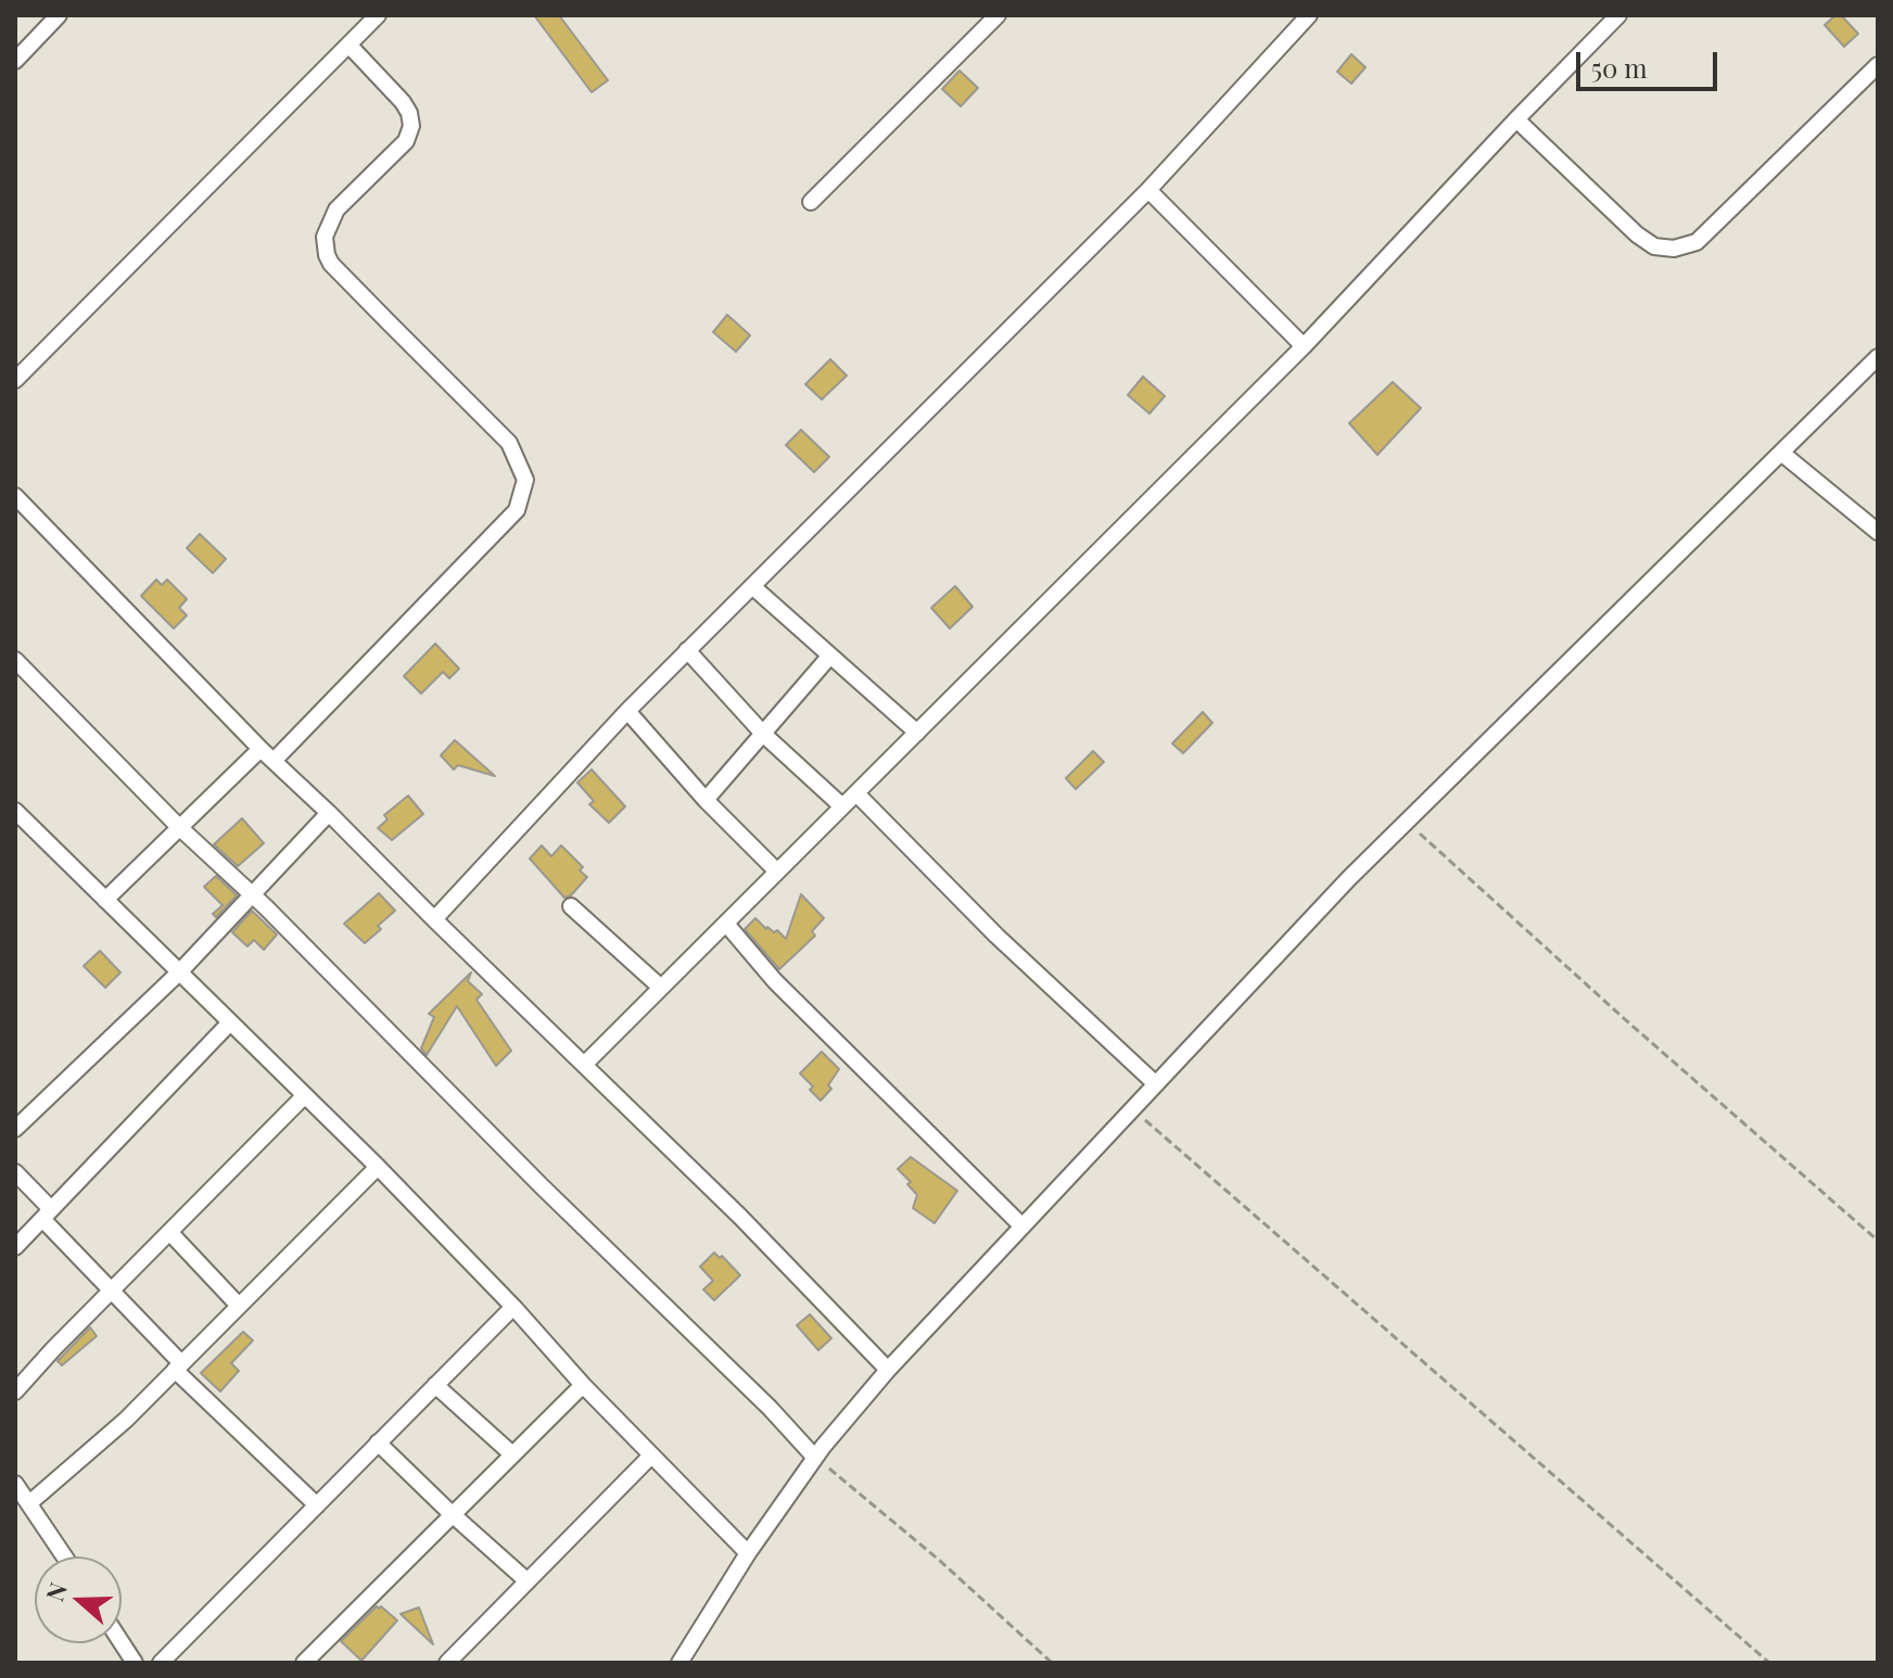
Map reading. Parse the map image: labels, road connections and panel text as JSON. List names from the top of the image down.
{
  "scale_bar": "50 m",
  "north": "left"
}
